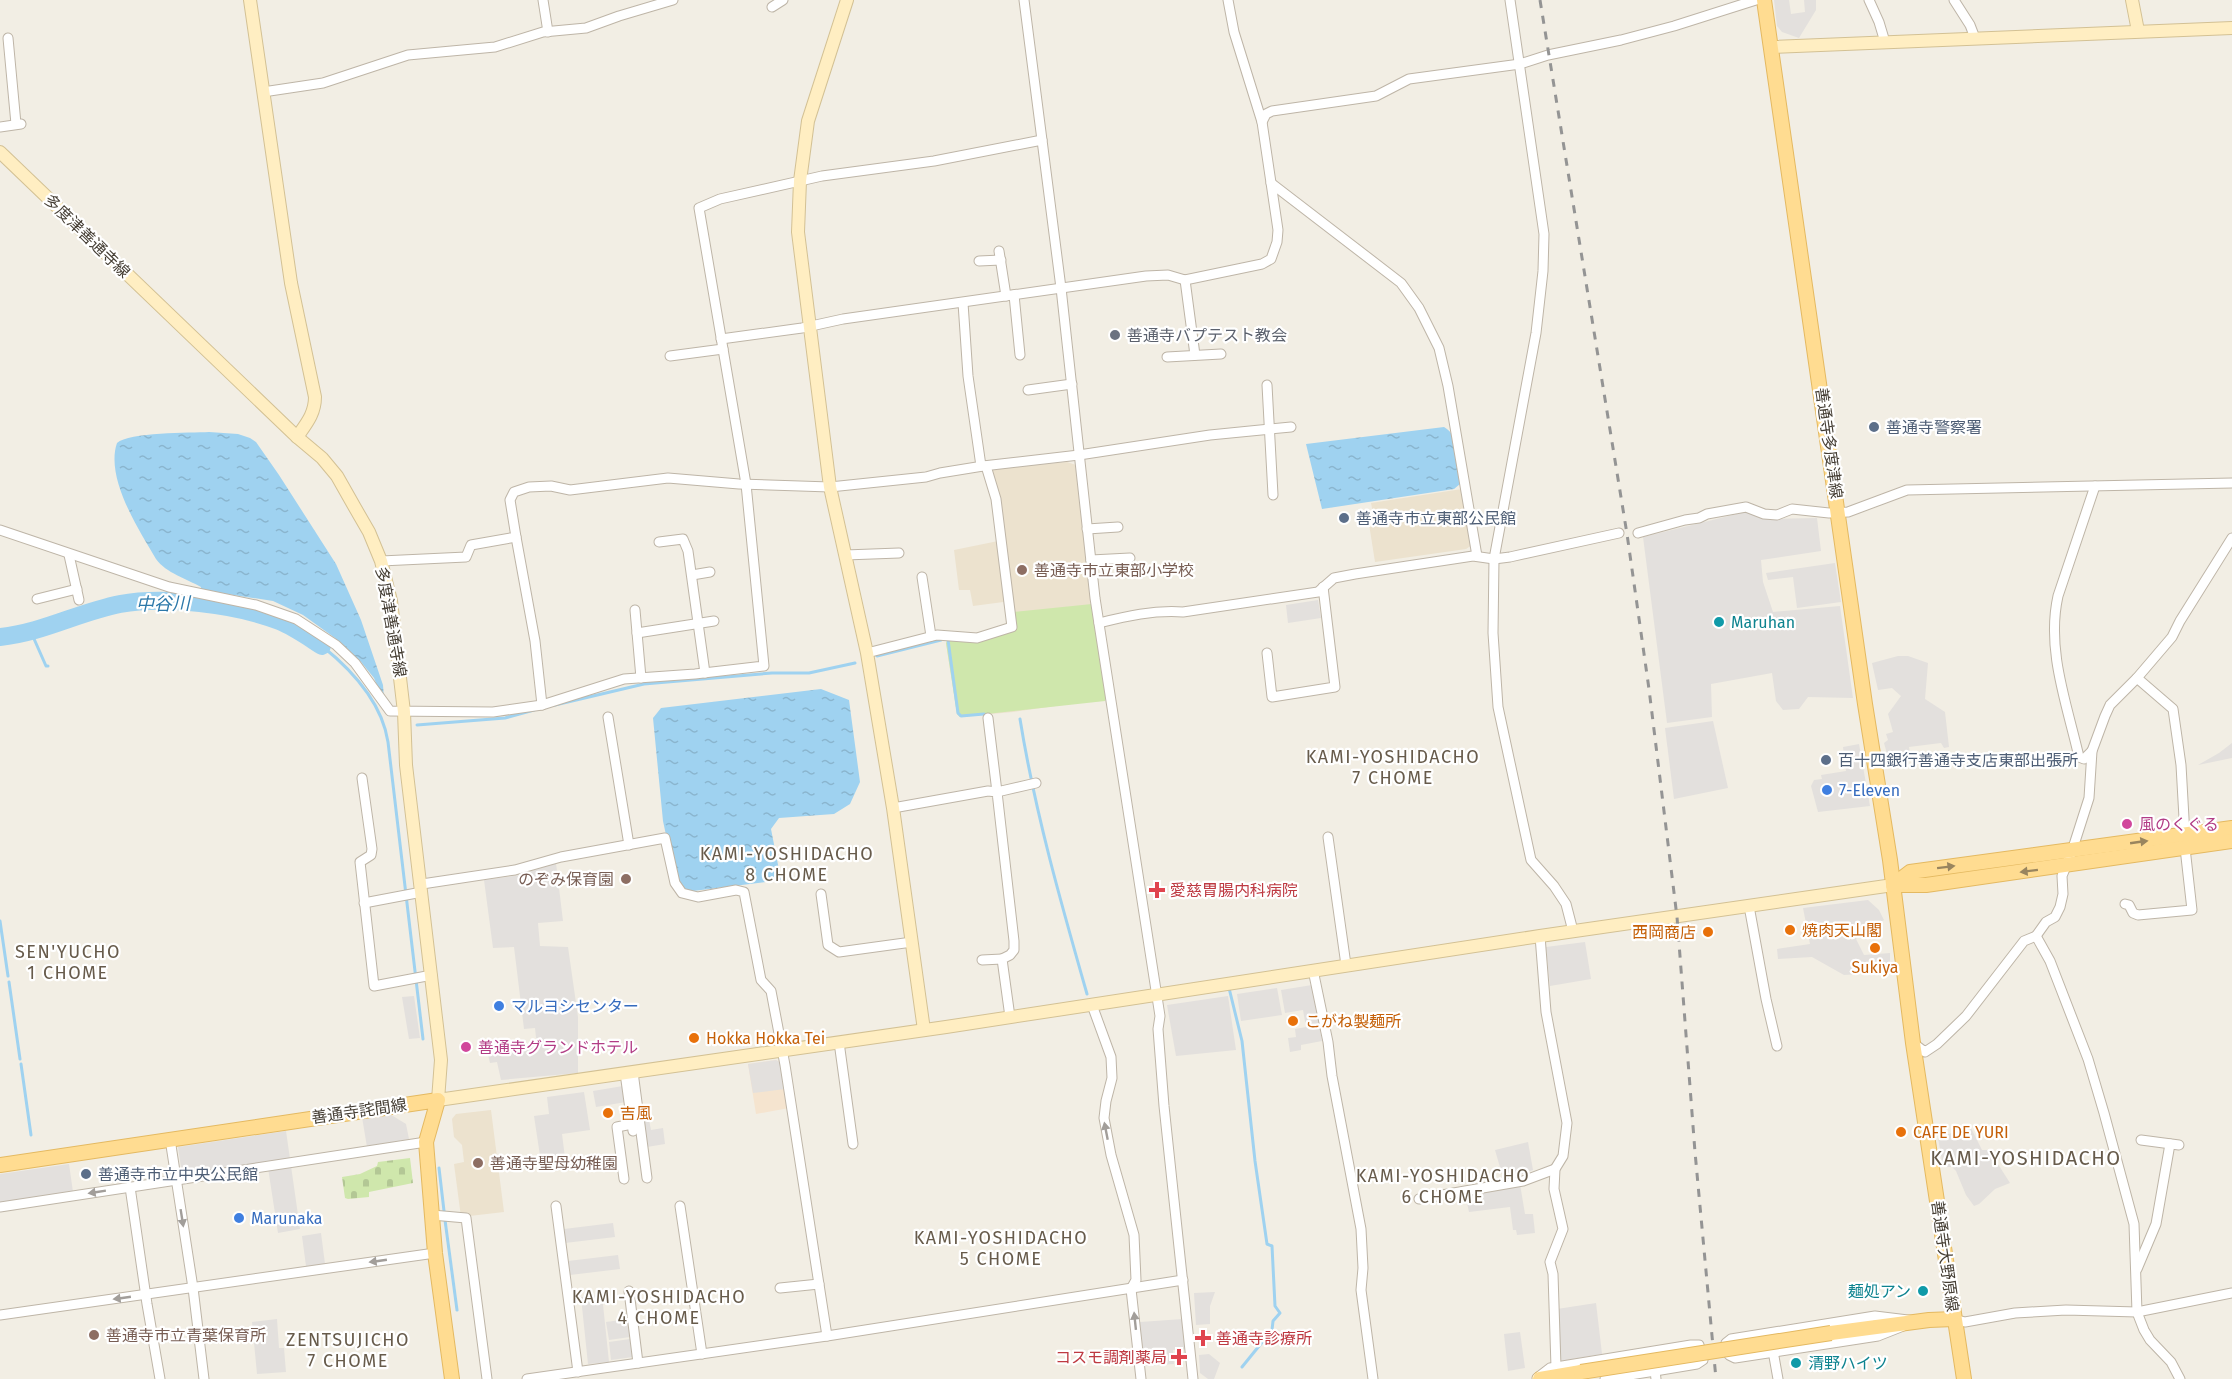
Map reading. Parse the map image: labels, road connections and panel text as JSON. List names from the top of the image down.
{
  "streets": {
    "main road": ["善通寺多度津線", "善通寺詫間線", "善通寺大野原線"],
    "street": ["多度津善通寺線"]
  },
  "crossings": [
    ["多度津善通寺線", "善通寺詫間線"],
    ["善通寺多度津線", "善通寺大野原線"]
  ],
  "districts": [
    "KAMI-YOSHIDACHO 7 CHOME",
    "KAMI-YOSHIDACHO 8 CHOME",
    "SEN'YUCHO 1 CHOME",
    "KAMI-YOSHIDACHO",
    "KAMI-YOSHIDACHO 6 CHOME",
    "KAMI-YOSHIDACHO 5 CHOME",
    "KAMI-YOSHIDACHO 4 CHOME",
    "ZENTSUJICHO 7 CHOME"
  ],
  "water": ["中谷川"],
  "places": {
    "other": [
      "善通寺バプテスト教会",
      "善通寺警察署",
      "善通寺市立東部公民館",
      "善通寺市立東部小学校",
      "Maruhan",
      "百十四銀行善通寺支店東部出張所",
      "7-Eleven",
      "風のくぐる",
      "のぞみ保育園",
      "焼肉天山閣",
      "西岡商店",
      "Sukiya",
      "マルヨシセンター",
      "こがね製麺所",
      "Hokka Hokka Tei",
      "善通寺グランドホテル",
      "吉風",
      "CAFE DE YURI",
      "善通寺聖母幼稚園",
      "善通寺市立中央公民館",
      "Marunaka",
      "麺処アン",
      "善通寺市立青葉保育所",
      "清野ハイツ"
    ],
    "health": ["愛慈胃腸内科病院", "善通寺診療所", "コスモ調剤薬局"]
  }
}
